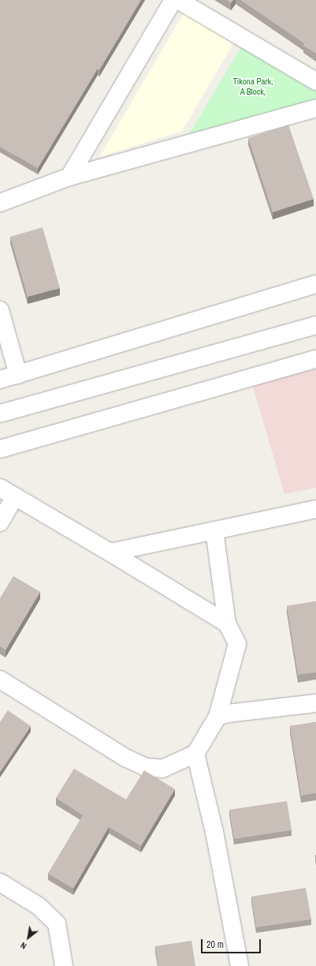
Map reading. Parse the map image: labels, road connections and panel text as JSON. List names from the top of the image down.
{
  "parks": ["Tikona Park, A Block,"],
  "scale_bar": "20 m",
  "north": "bottom left"
}
